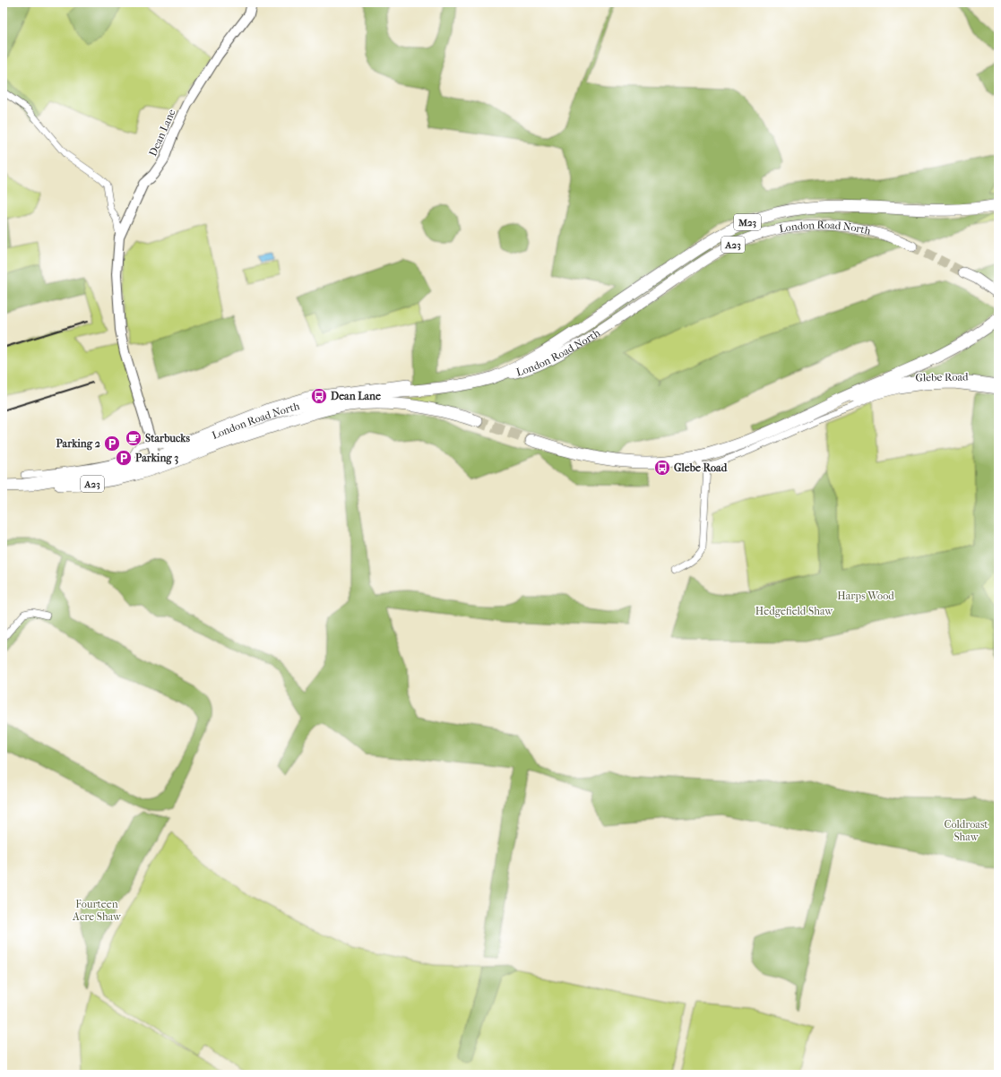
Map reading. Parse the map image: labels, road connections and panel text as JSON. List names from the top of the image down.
{
  "streets": {
    "highway": ["M23", "London Road North", "A23"],
    "street": ["Dean Lane", "Glebe Road"]
  },
  "crossings": [
    ["Dean Lane", "London Road North"],
    ["Dean Lane", "A23"],
    ["M23", "London Road North"],
    ["London Road North", "A23"]
  ],
  "parks": [
    "Harps Wood",
    "Hedgefield Shaw",
    "Coldroast Shaw",
    "Fourteen Acre Shaw"
  ],
  "places": {
    "bus stop": ["Dean Lane", "Glebe Road"],
    "cafe": ["Starbucks"],
    "parking": ["Parking 2", "Parking 3"]
  }
}
